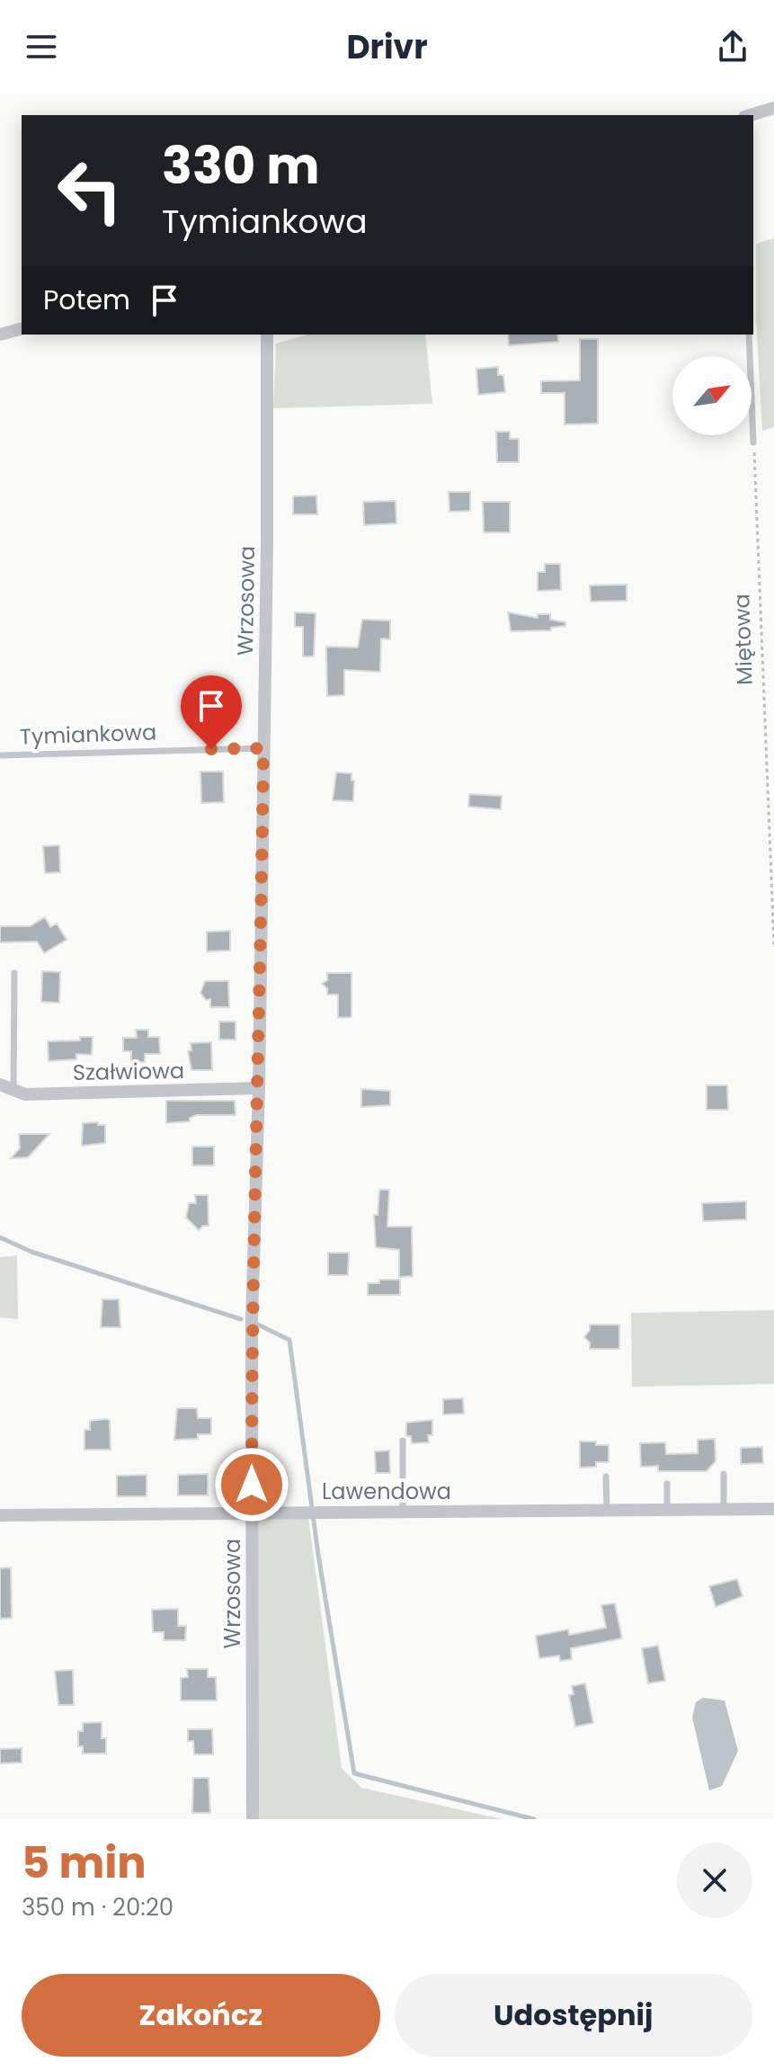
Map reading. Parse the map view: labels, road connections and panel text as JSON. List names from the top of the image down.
{
  "streets": {
    "street": ["Wrzosowa", "Szałwiowa", "Lawendowa"],
    "lane": ["Tymiankowa"],
    "path": ["Miętowa"]
  },
  "crossings": [
    ["Wrzosowa", "Tymiankowa"],
    ["Wrzosowa", "Szałwiowa"],
    ["Wrzosowa", "Lawendowa"]
  ],
  "north": "top right",
  "page": {
    "header": "Drivr",
    "turn": ["330 m", "Tymiankowa"],
    "then": "Potem",
    "heading": ["5 min", "350 m · 20:20"],
    "buttons": ["Zakończ", "Udostępnij"]
  }
}
